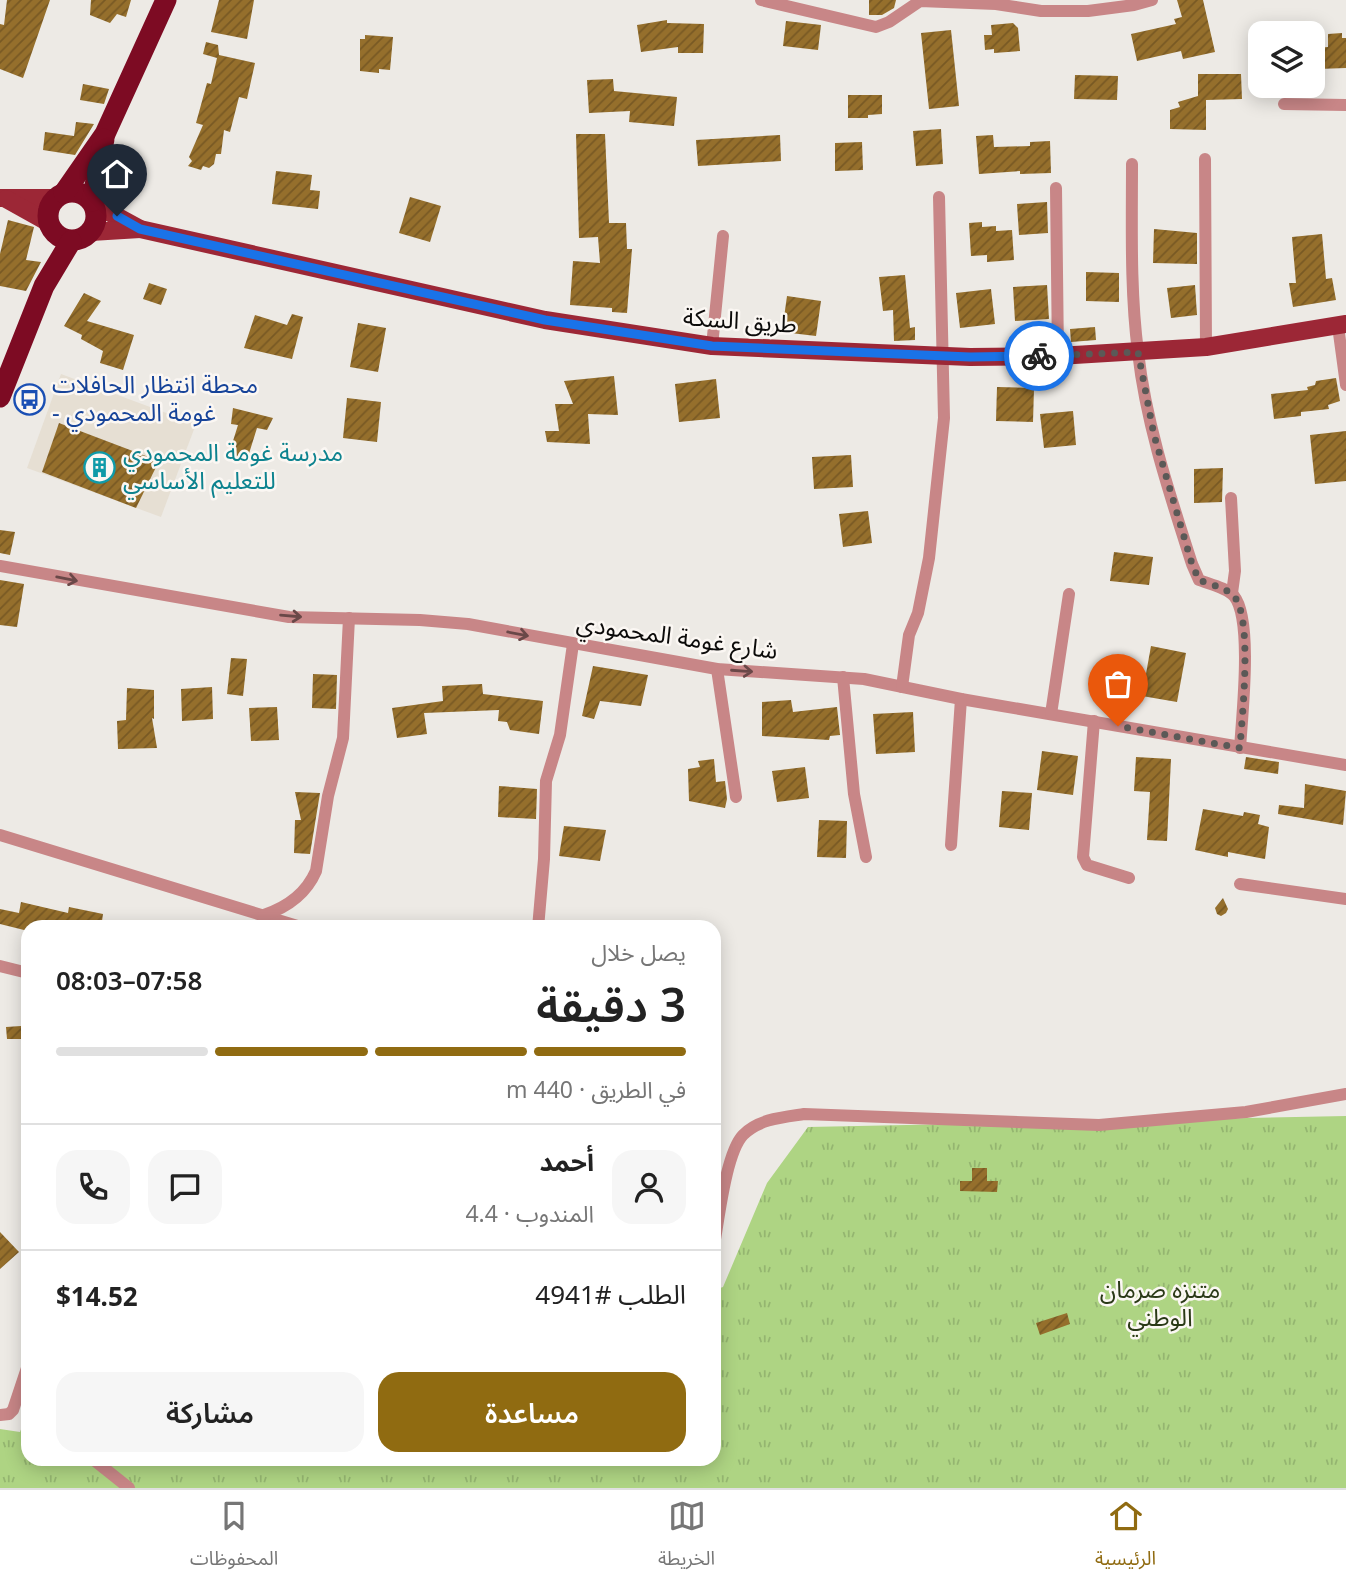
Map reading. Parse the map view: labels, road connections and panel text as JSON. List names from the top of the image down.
{
  "streets": {
    "main road": ["طريق السكة"],
    "street": ["شارع غومة المحمودي"]
  },
  "one_way": ["شارع غومة المحمودي"],
  "parks": ["متنزه صرمان الوطني"],
  "places": {
    "bus stop": ["محطة انتظار الحافلات - غومة المحمودي"],
    "building": ["مدرسة غومة المحمودي للتعليم الأساسي"]
  },
  "page": {
    "heading": ["3 دقيقة", "يصل خلال", "07:58–08:03"],
    "panel": [
      "أحمد",
      "المندوب · 4.4",
      "الطلب #4941",
      "$14.52"
    ],
    "bar": "في الطريق · 440 m",
    "buttons": ["مساعدة", "مشاركة"],
    "tabs": ["الرئيسية", "الخريطة", "المحفوظات"]
  }
}
